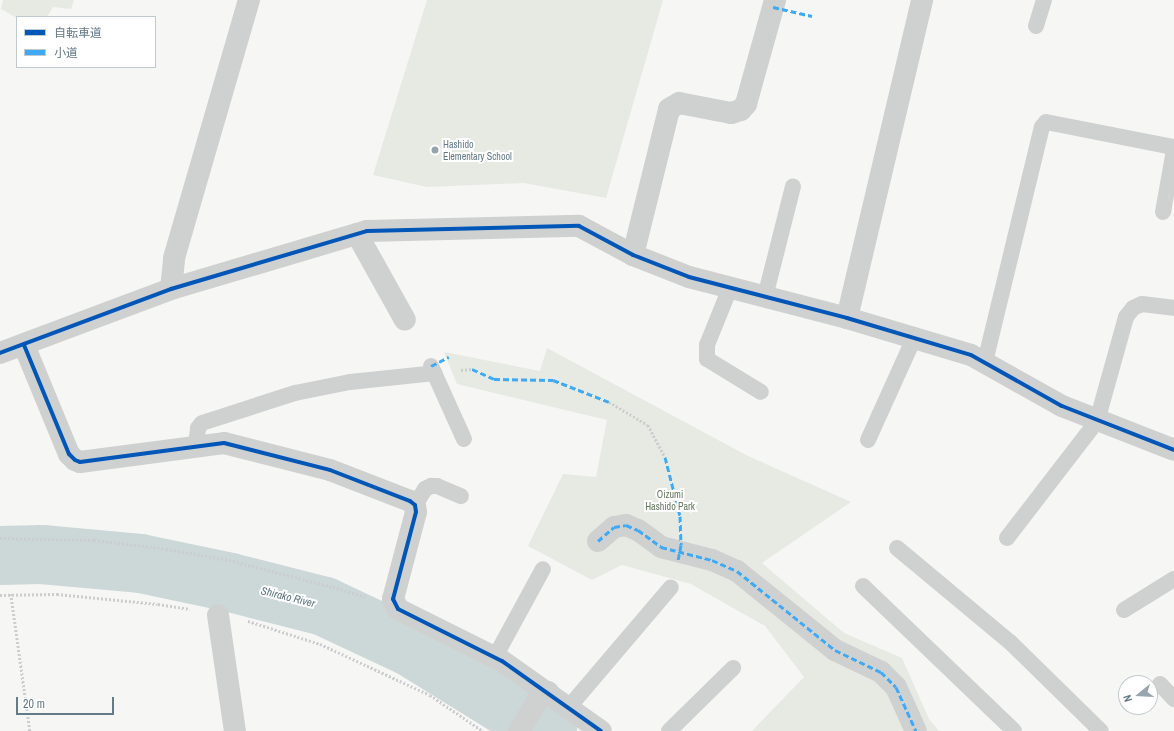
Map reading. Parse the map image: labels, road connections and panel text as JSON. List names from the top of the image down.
{
  "water": ["Shirako River"],
  "parks": ["Oizumi Hashido Park"],
  "places": ["Hashido Elementary School"],
  "legend": ["自転車道", "小道"],
  "scale_bar": "20 m",
  "north": "left"
}
